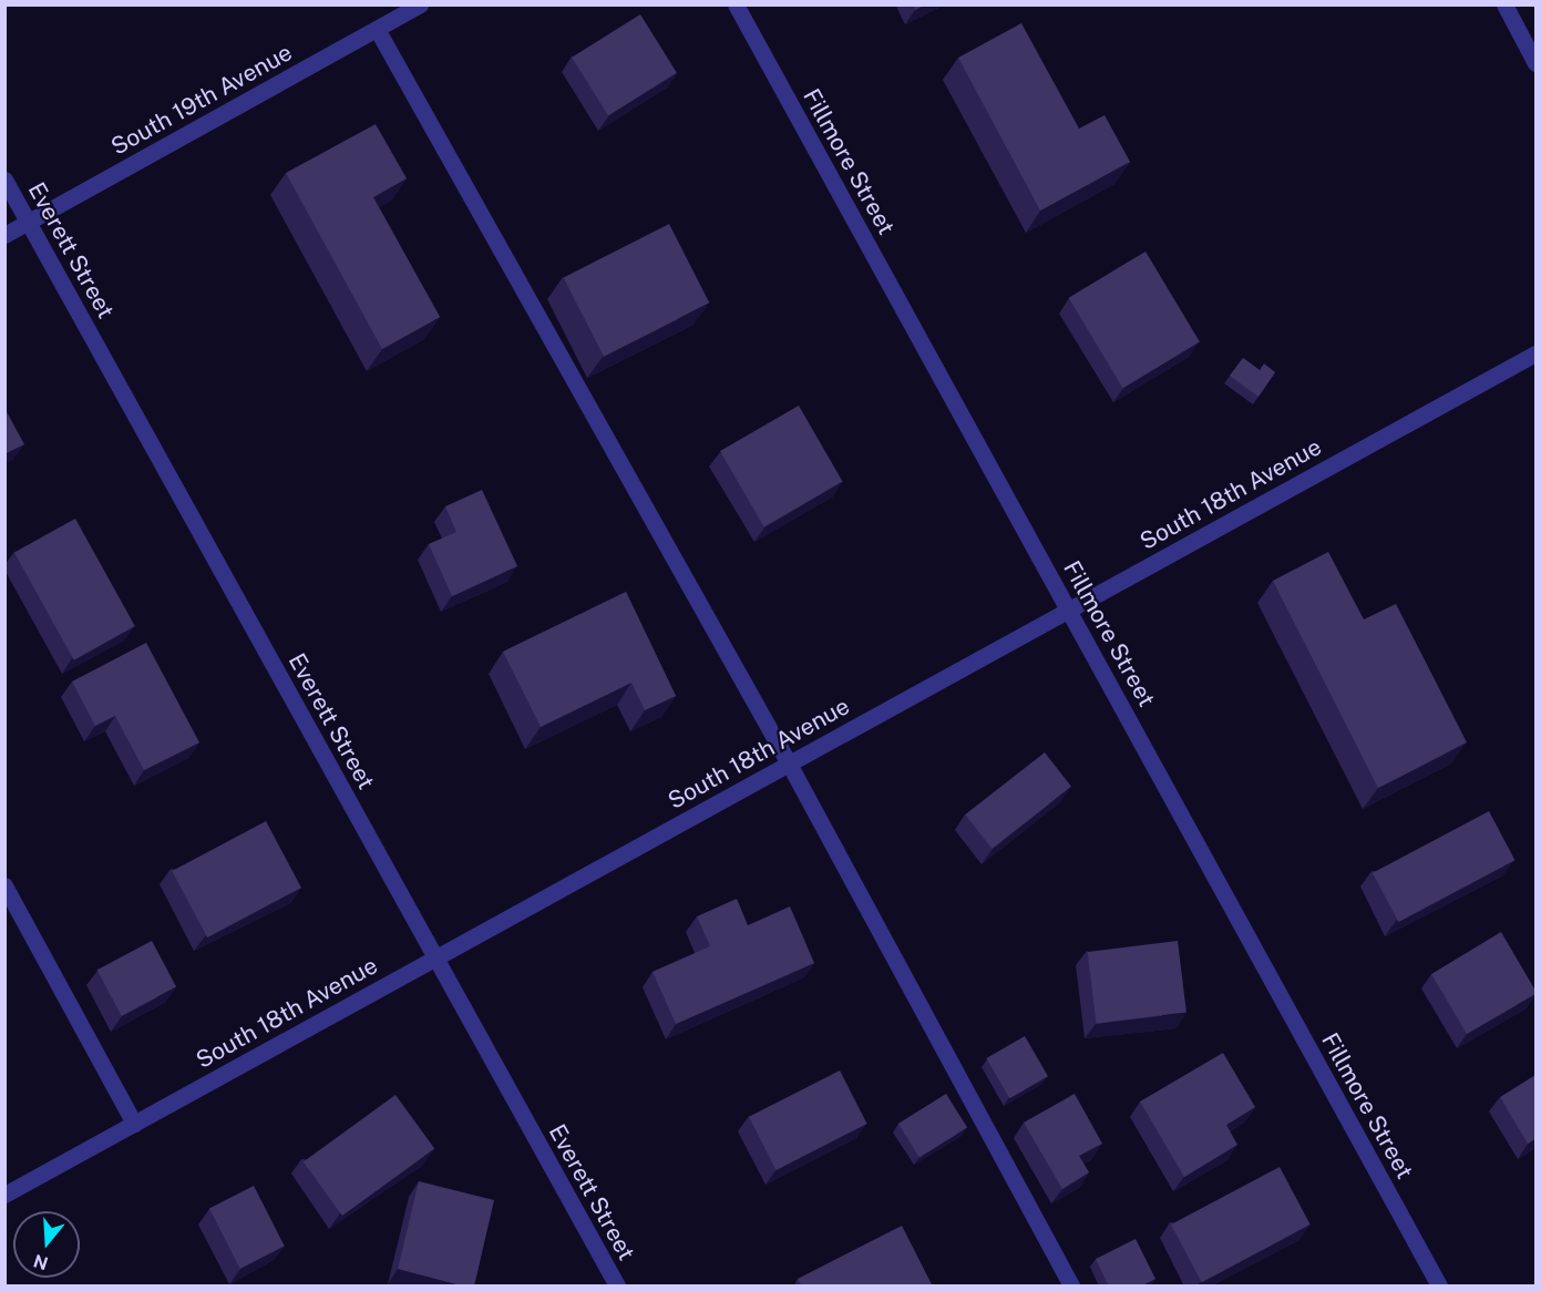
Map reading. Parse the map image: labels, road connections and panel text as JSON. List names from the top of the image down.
{
  "streets": {
    "street": [
      "South 19th Avenue",
      "Fillmore Street",
      "Everett Street",
      "South 18th Avenue"
    ]
  },
  "crossings": [
    ["South 19th Avenue", "Everett Street"],
    ["Fillmore Street", "South 18th Avenue"],
    ["Everett Street", "South 18th Avenue"]
  ],
  "north": "bottom"
}
